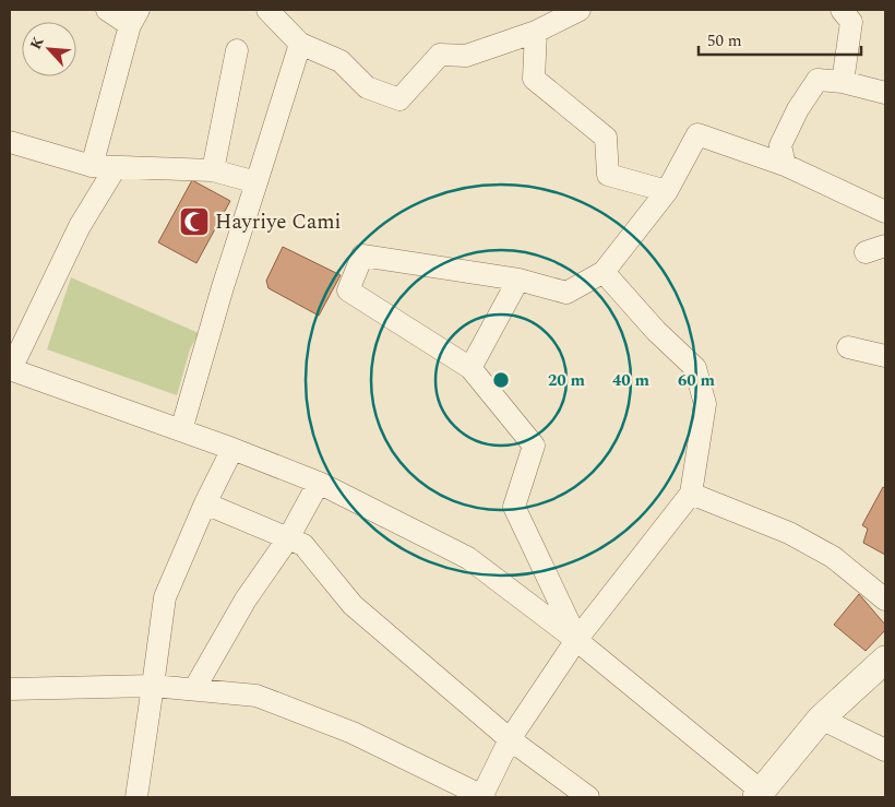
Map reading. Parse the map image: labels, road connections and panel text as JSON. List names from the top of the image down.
{
  "places": {
    "mosque": ["Hayriye Cami"]
  },
  "scale_bar": "50 m",
  "north": "top left",
  "rings": ["20 m", "40 m", "60 m"]
}
